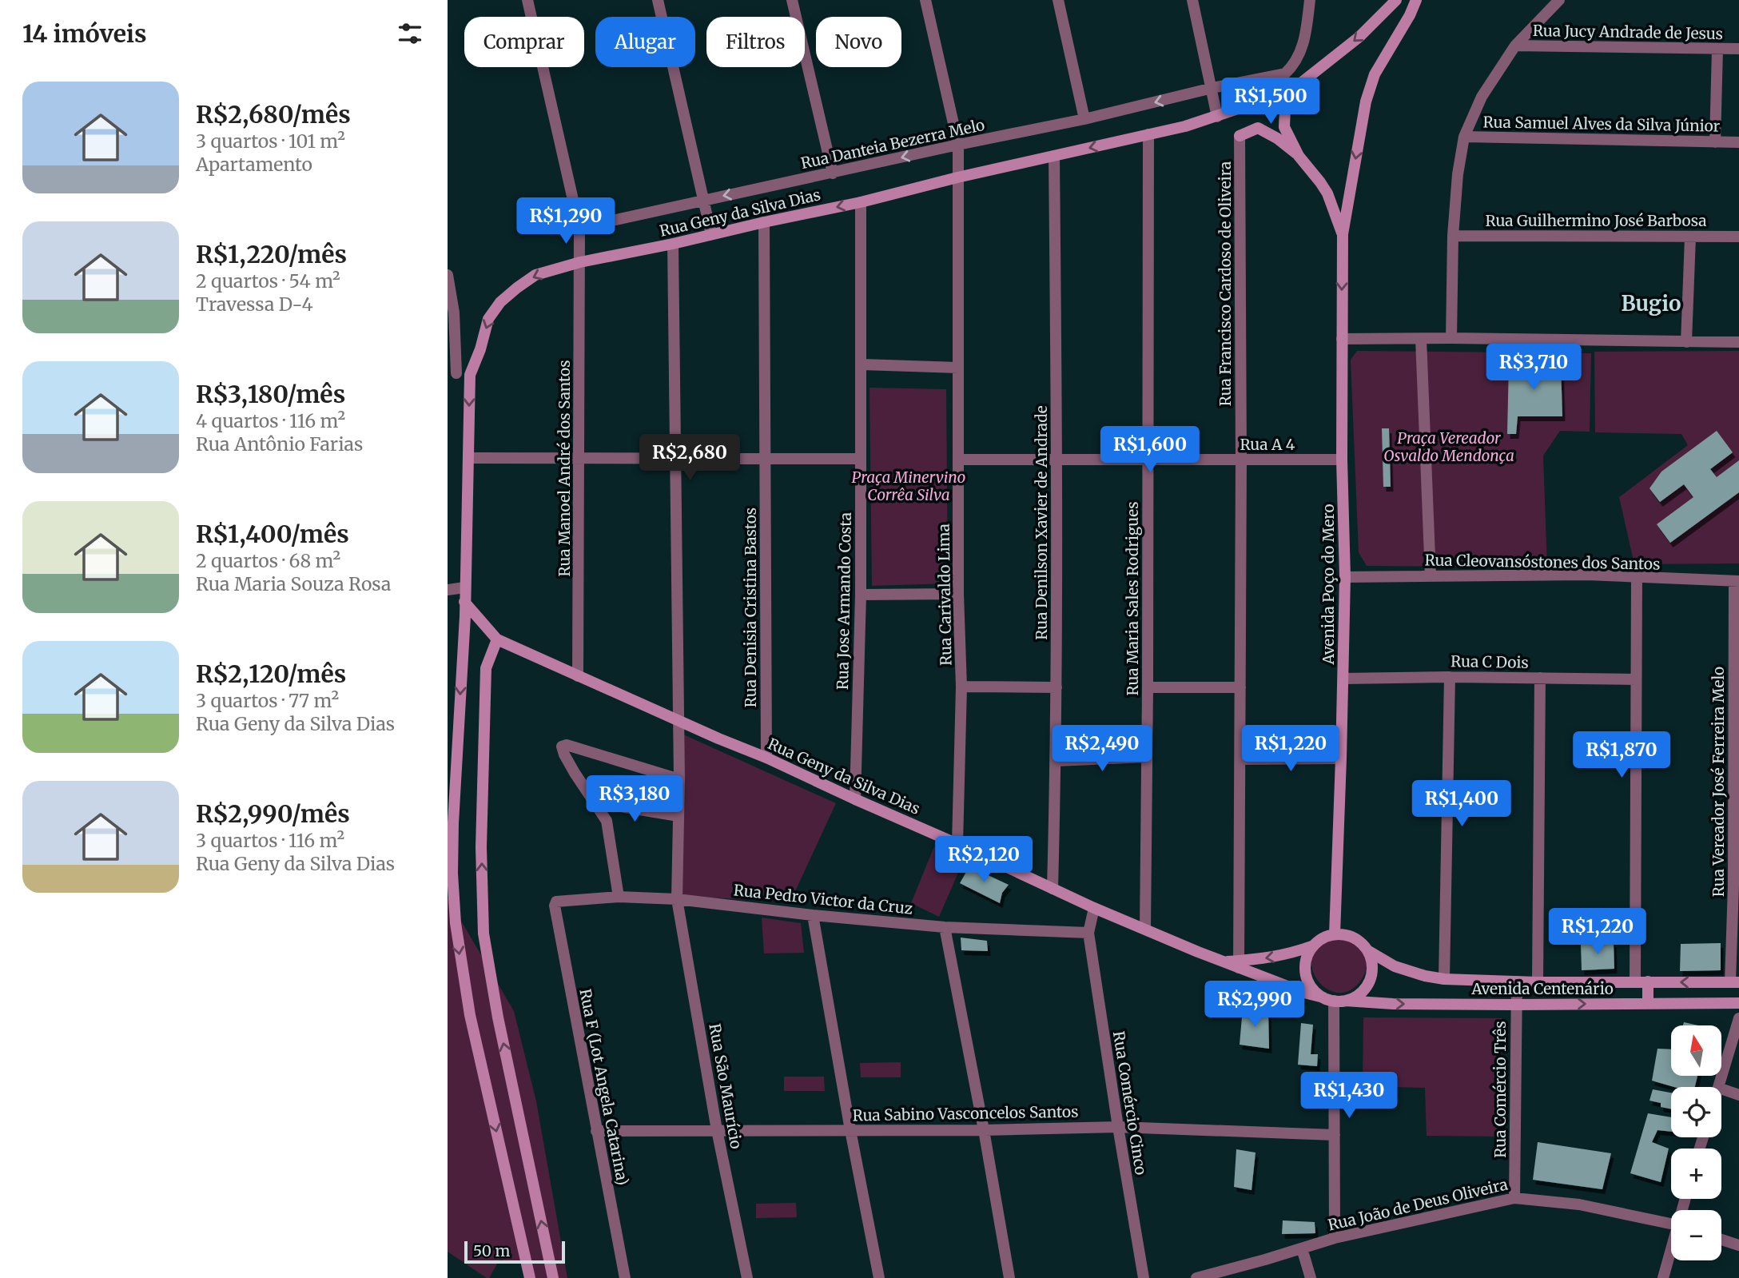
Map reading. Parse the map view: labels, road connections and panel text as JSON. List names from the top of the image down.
{
  "streets": {
    "main road": ["Rua Geny da Silva Dias", "Avenida Poço do Mero", "Avenida Centenário"],
    "street": [
      "Rua Jucy Andrade de Jesus",
      "Rua Samuel Alves da Silva Júnior",
      "Rua Danteia Bezerra Melo",
      "Rua Guilhermino José Barbosa",
      "Rua Francisco Cardoso de Oliveira",
      "Rua A 4",
      "Rua Manoel André dos Santos",
      "Rua Denilson Xavier de Andrade",
      "Rua Cleovansóstones dos Santos",
      "Rua Carivaldo Lima",
      "Rua Maria Sales Rodrigues",
      "Rua Jose Armando Costa",
      "Rua Denisia Cristina Bastos",
      "Rua C Dois",
      "Rua Vereador José Ferreira Melo",
      "Rua Pedro Victor da Cruz",
      "Rua São Maurício",
      "Rua F (Lot Angela Catarina)",
      "Rua Comércio Três",
      "Rua Comércio Cinco",
      "Rua Sabino Vasconcelos Santos",
      "Rua João de Deus Oliveira"
    ]
  },
  "crossings": [
    ["Rua Danteia Bezerra Melo", "Rua Manoel André dos Santos"],
    ["Rua Danteia Bezerra Melo", "Rua Carivaldo Lima"],
    ["Rua Geny da Silva Dias", "Rua Francisco Cardoso de Oliveira"],
    ["Rua Geny da Silva Dias", "Rua Manoel André dos Santos"],
    ["Rua Geny da Silva Dias", "Rua Denilson Xavier de Andrade"],
    ["Rua Geny da Silva Dias", "Avenida Poço do Mero"],
    ["Rua Geny da Silva Dias", "Rua Carivaldo Lima"],
    ["Rua Geny da Silva Dias", "Rua Maria Sales Rodrigues"],
    ["Rua Geny da Silva Dias", "Rua Jose Armando Costa"],
    ["Rua Geny da Silva Dias", "Rua Denisia Cristina Bastos"],
    ["Rua Geny da Silva Dias", "Avenida Centenário"],
    ["Rua Geny da Silva Dias", "Rua São Maurício"],
    ["Rua Francisco Cardoso de Oliveira", "Rua A 4"],
    ["Rua A 4", "Rua Denilson Xavier de Andrade"],
    ["Rua A 4", "Avenida Poço do Mero"],
    ["Rua A 4", "Rua Carivaldo Lima"],
    ["Rua A 4", "Rua Maria Sales Rodrigues"],
    ["Rua Cleovansóstones dos Santos", "Avenida Poço do Mero"],
    ["Rua Cleovansóstones dos Santos", "Rua Vereador José Ferreira Melo"],
    ["Avenida Poço do Mero", "Rua C Dois"],
    ["Avenida Poço do Mero", "Avenida Centenário"],
    ["Rua Vereador José Ferreira Melo", "Avenida Centenário"],
    ["Rua Pedro Victor da Cruz", "Rua São Maurício"],
    ["Rua Pedro Victor da Cruz", "Rua F (Lot Angela Catarina)"],
    ["Rua Pedro Victor da Cruz", "Rua Comércio Cinco"],
    ["Avenida Centenário", "Rua Comércio Três"],
    ["Rua São Maurício", "Rua Sabino Vasconcelos Santos"],
    ["Rua F (Lot Angela Catarina)", "Rua Sabino Vasconcelos Santos"],
    ["Rua Comércio Três", "Rua João de Deus Oliveira"],
    ["Rua Comércio Cinco", "Rua Sabino Vasconcelos Santos"]
  ],
  "one_way": ["Rua Danteia Bezerra Melo"],
  "districts": ["Bugio"],
  "parks": ["Praça Vereador Osvaldo Mendonça", "Praça Minervino Corrêa Silva"],
  "scale_bar": "50 m",
  "north": "top",
  "page": {
    "heading": "14 imóveis",
    "chip": [
      "Comprar",
      "Alugar",
      "Filtros",
      "Novo"
    ],
    "list": [
      {
        "name": "R$2,680/mês",
        "note": "3 quartos · 101 m² · Apartamento"
      },
      {
        "name": "R$1,220/mês",
        "note": "2 quartos · 54 m² · Travessa D-4"
      },
      {
        "name": "R$3,180/mês",
        "note": "4 quartos · 116 m² · Rua Antônio Farias"
      },
      {
        "name": "R$1,400/mês",
        "note": "2 quartos · 68 m² · Rua Maria Souza Rosa"
      },
      {
        "name": "R$2,120/mês",
        "note": "3 quartos · 77 m² · Rua Geny da Silva Dias"
      },
      {
        "name": "R$2,990/mês",
        "note": "3 quartos · 116 m² · Rua Geny da Silva Dias"
      }
    ],
    "price": [
      "R$1,500",
      "R$1,290",
      "R$3,710",
      "R$1,600",
      "R$2,680",
      "R$2,490",
      "R$1,220",
      "R$1,870",
      "R$3,180",
      "R$1,400",
      "R$2,120",
      "R$1,220",
      "R$2,990",
      "R$1,430"
    ],
    "map_buttons": ["+", "−"],
    "scale": "50 m"
  }
}
